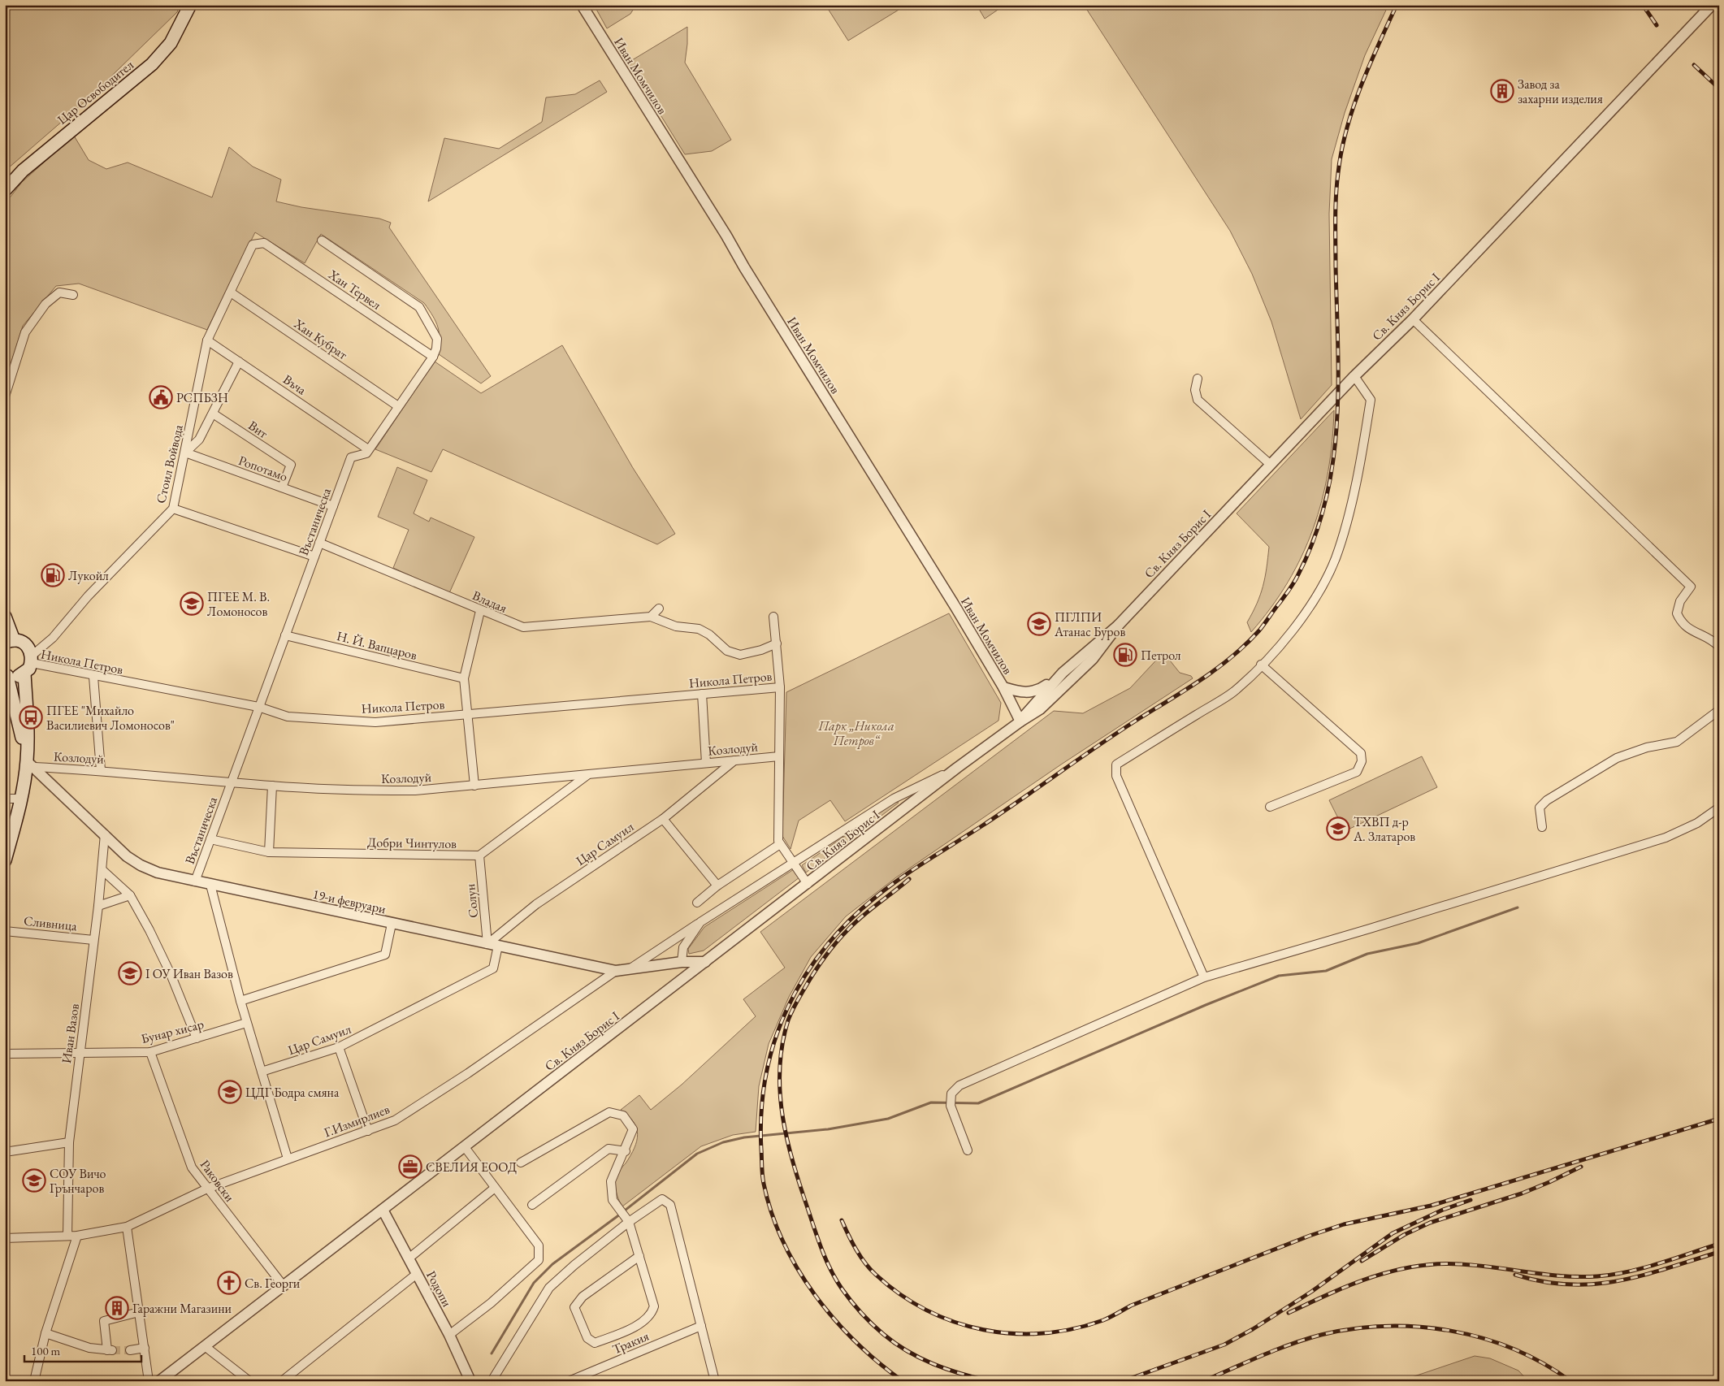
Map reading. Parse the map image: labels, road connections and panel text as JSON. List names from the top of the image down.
{
  "streets": {
    "main road": ["Цар Освободител"],
    "street": [
      "Иван Момчилов",
      "Хан Тервел",
      "Св. Княз Борис I",
      "Хан Кубрат",
      "Въча",
      "Вит",
      "Стоил Войвода",
      "Ропотамо",
      "Въстаническа",
      "Владая",
      "Н. Й. Вапцаров",
      "Никола Петров",
      "Козлодуй",
      "Добри Чинтулов",
      "Цар Самуил",
      "19-и февруари",
      "Солун",
      "Сливница",
      "Бунар хисар",
      "Иван Вазов",
      "Г.Измирлиев",
      "Раковски",
      "Родопи",
      "Тракия"
    ]
  },
  "crossings": [
    ["Иван Момчилов", "Св. Княз Борис I"],
    ["Хан Тервел", "Стоил Войвода"],
    ["Хан Тервел", "Въстаническа"],
    ["Св. Княз Борис I", "19-и февруари"],
    ["Св. Княз Борис I", "Раковски"],
    ["Св. Княз Борис I", "Родопи"],
    ["Хан Кубрат", "Стоил Войвода"],
    ["Хан Кубрат", "Въстаническа"],
    ["Въча", "Стоил Войвода"],
    ["Въча", "Въстаническа"],
    ["Вит", "Ропотамо"],
    ["Стоил Войвода", "Ропотамо"],
    ["Стоил Войвода", "Никола Петров"],
    ["Ропотамо", "Въстаническа"],
    ["Въстаническа", "Владая"],
    ["Въстаническа", "Н. Й. Вапцаров"],
    ["Въстаническа", "Никола Петров"],
    ["Въстаническа", "Козлодуй"],
    ["Въстаническа", "Добри Чинтулов"],
    ["Въстаническа", "19-и февруари"],
    ["Козлодуй", "Цар Самуил"],
    ["Козлодуй", "19-и февруари"],
    ["Добри Чинтулов", "Солун"],
    ["Цар Самуил", "19-и февруари"],
    ["Цар Самуил", "Солун"],
    ["19-и февруари", "Солун"],
    ["19-и февруари", "Иван Вазов"],
    ["19-и февруари", "Г.Измирлиев"],
    ["Сливница", "Иван Вазов"],
    ["Бунар хисар", "Иван Вазов"],
    ["Бунар хисар", "Раковски"],
    ["Иван Вазов", "Г.Измирлиев"],
    ["Г.Измирлиев", "Раковски"]
  ],
  "parks": ["Парк „Никола Петров“"],
  "places": {
    "building": ["Завод за захарни изделия", "Гаражни Магазини"],
    "public building": ["РСПБЗН"],
    "fuel station": ["Лукойл", "Петрол"],
    "school or university": [
      "ПГЕЕ М. В. Ломоносов",
      "ПГЛПИ Атанас Буров",
      "ТХВП д-р А. Златаров",
      "I ОУ Иван Вазов",
      "ЦДГ Бодра смяна",
      "СОУ Вичо Грънчаров"
    ],
    "bus stop": ["ПГЕЕ \"Михайло Василиевич Ломоносов\""],
    "office": ["СВЕЛИЯ ЕООД"],
    "church": ["Св. Георги"]
  },
  "scale_bar": "100 m"
}
